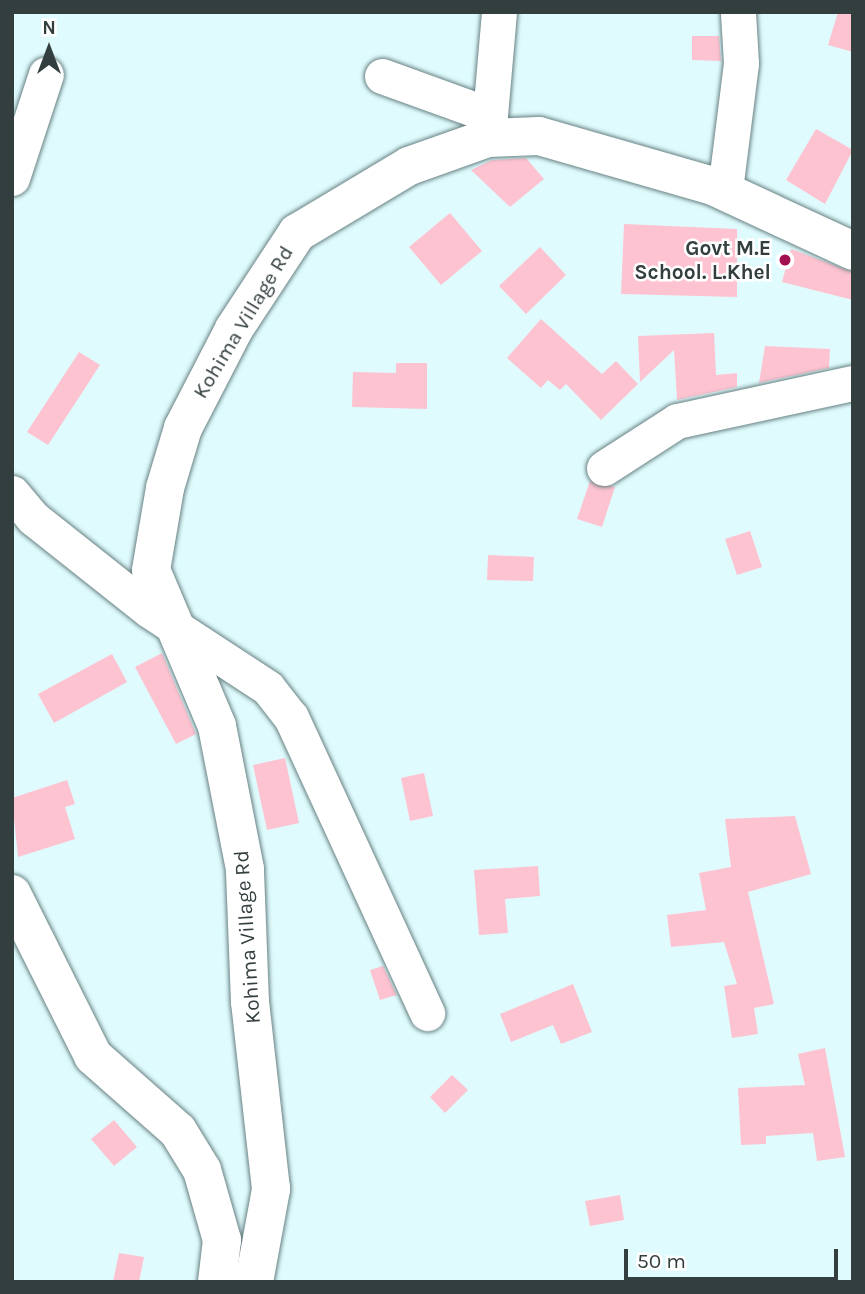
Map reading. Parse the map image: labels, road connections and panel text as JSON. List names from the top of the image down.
{
  "streets": {
    "main road": ["Kohima Village Rd"]
  },
  "places": ["Govt M.E School. L.Khel"],
  "scale_bar": "50 m",
  "north": "top"
}
